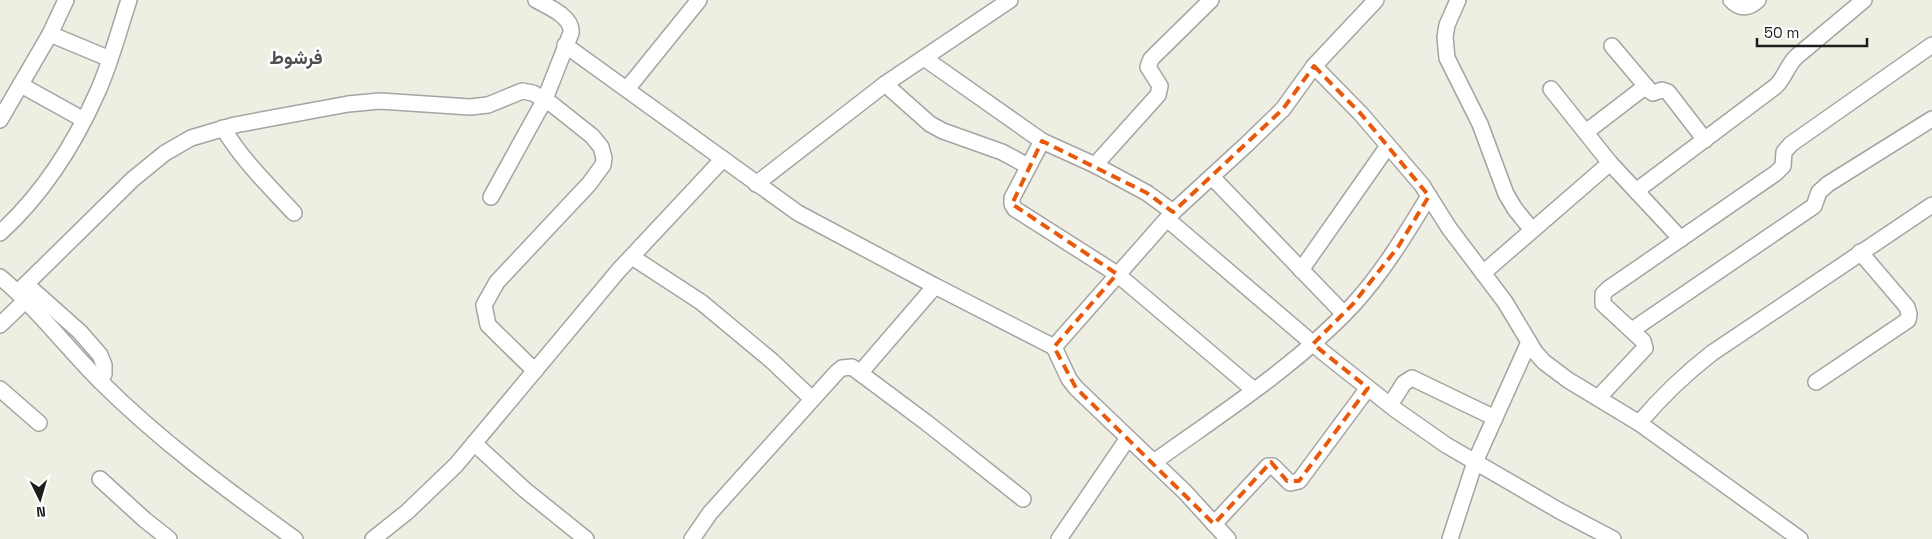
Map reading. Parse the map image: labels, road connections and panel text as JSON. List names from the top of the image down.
{
  "districts": ["فرشوط"],
  "scale_bar": "50 m",
  "north": "bottom"
}
